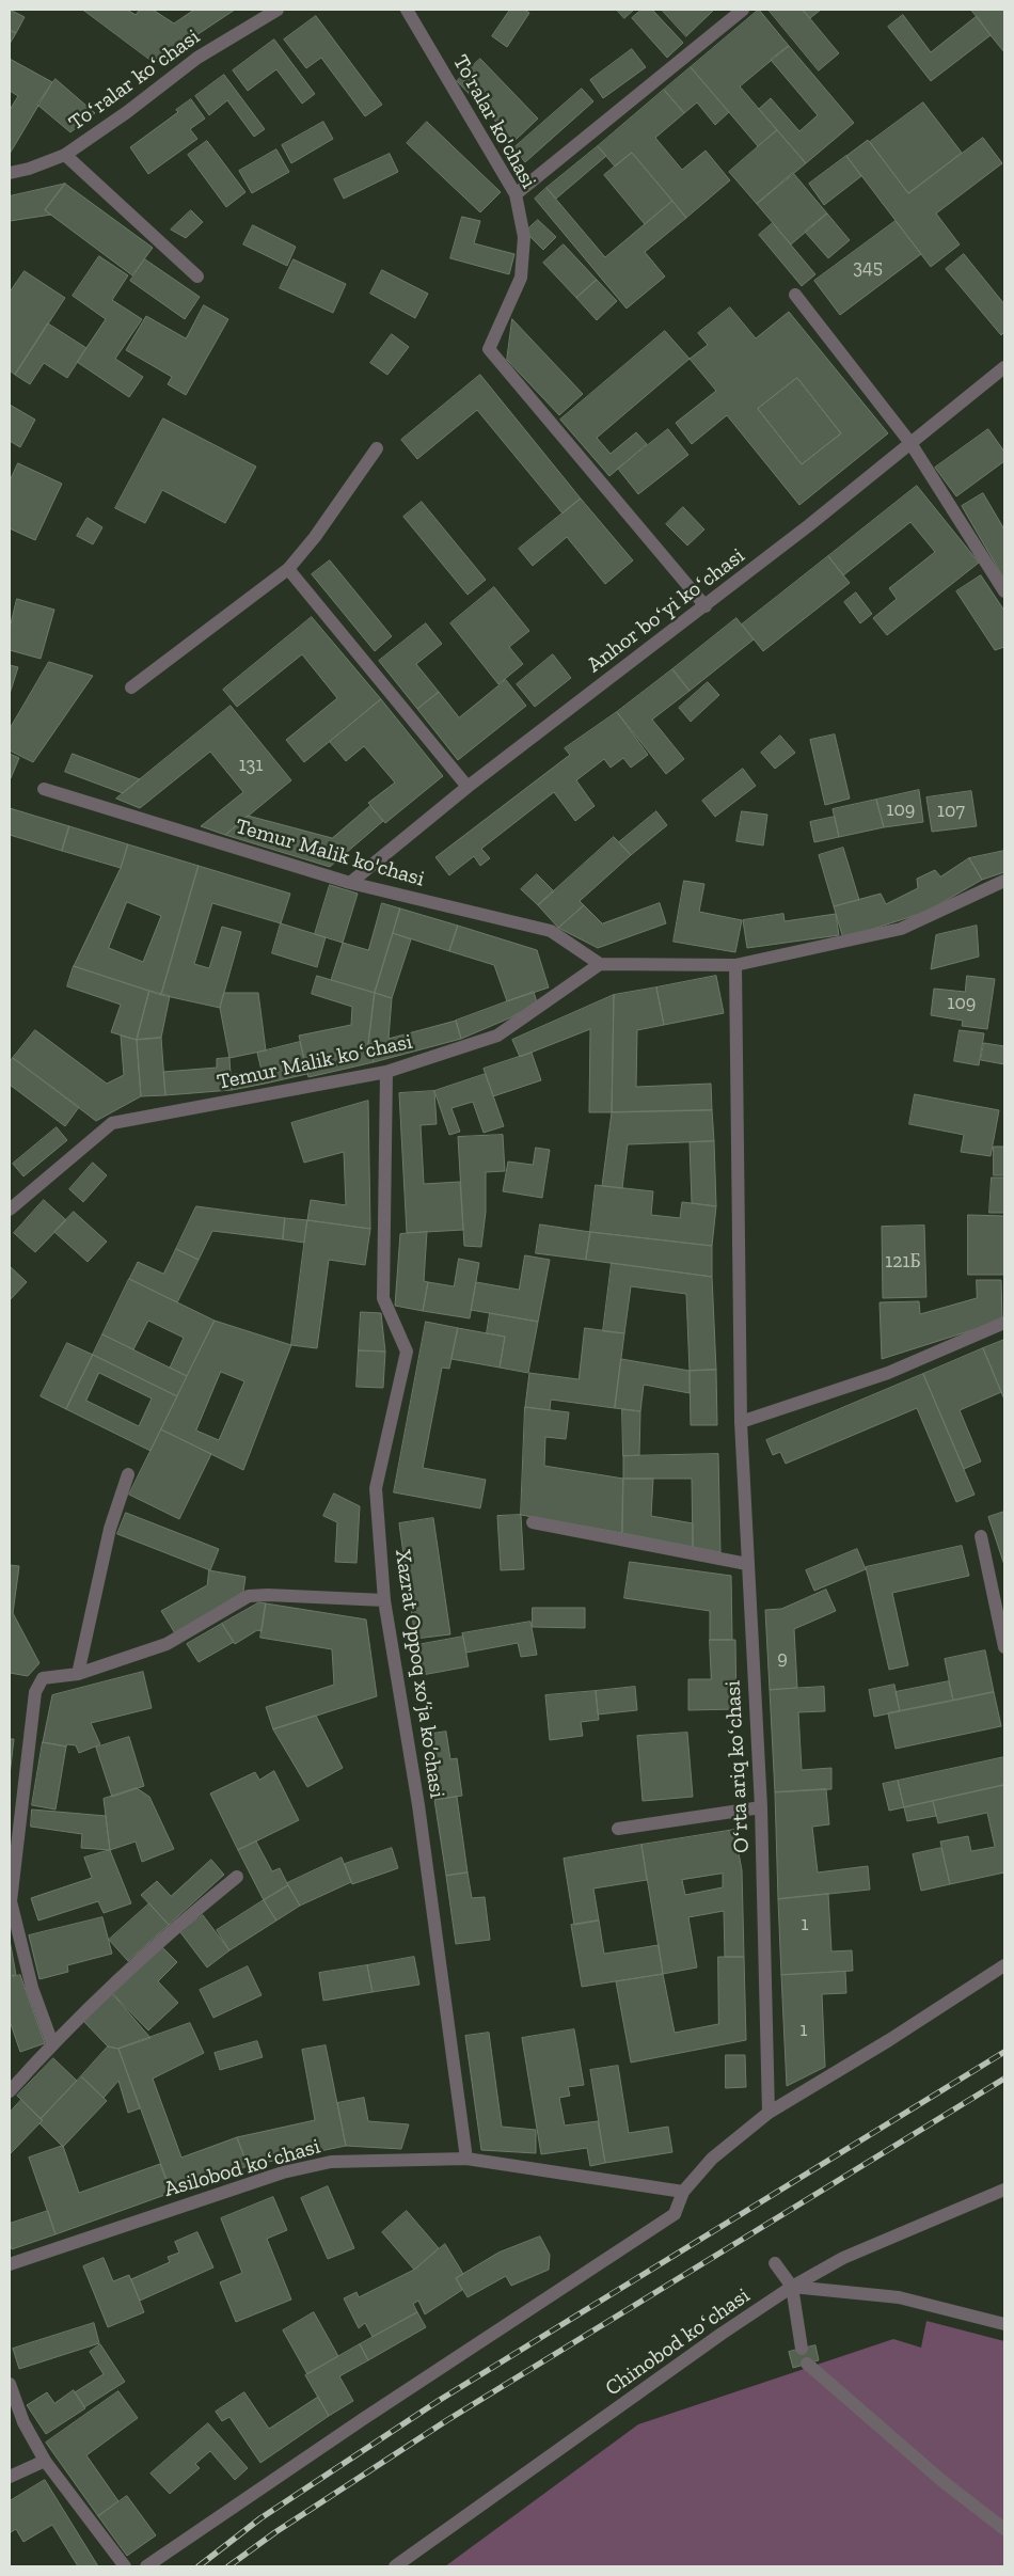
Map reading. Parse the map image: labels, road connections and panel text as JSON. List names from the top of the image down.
{
  "streets": {
    "street": [
      "Toʻralar koʻchasi",
      "To'ralar ko'chasi",
      "Anhor boʻyi koʻchasi",
      "Temur Malik ko'chasi",
      "Temur Malik koʻchasi",
      "Xazrat Oppoq xo‘ja ko‘chasi",
      "Oʻrta ariq koʻchasi",
      "Asilobod koʻchasi",
      "Chinobod koʻchasi"
    ]
  },
  "crossings": [
    ["To'ralar ko'chasi", "Anhor boʻyi koʻchasi"],
    ["Anhor boʻyi koʻchasi", "Temur Malik ko'chasi"],
    ["Temur Malik ko'chasi", "Temur Malik koʻchasi"],
    ["Temur Malik koʻchasi", "Xazrat Oppoq xo‘ja ko‘chasi"],
    ["Xazrat Oppoq xo‘ja ko‘chasi", "Asilobod koʻchasi"]
  ],
  "house_numbers": [
    "345",
    "131",
    "109",
    "107",
    "109",
    "121Б",
    "9",
    "1",
    "1"
  ]
}
